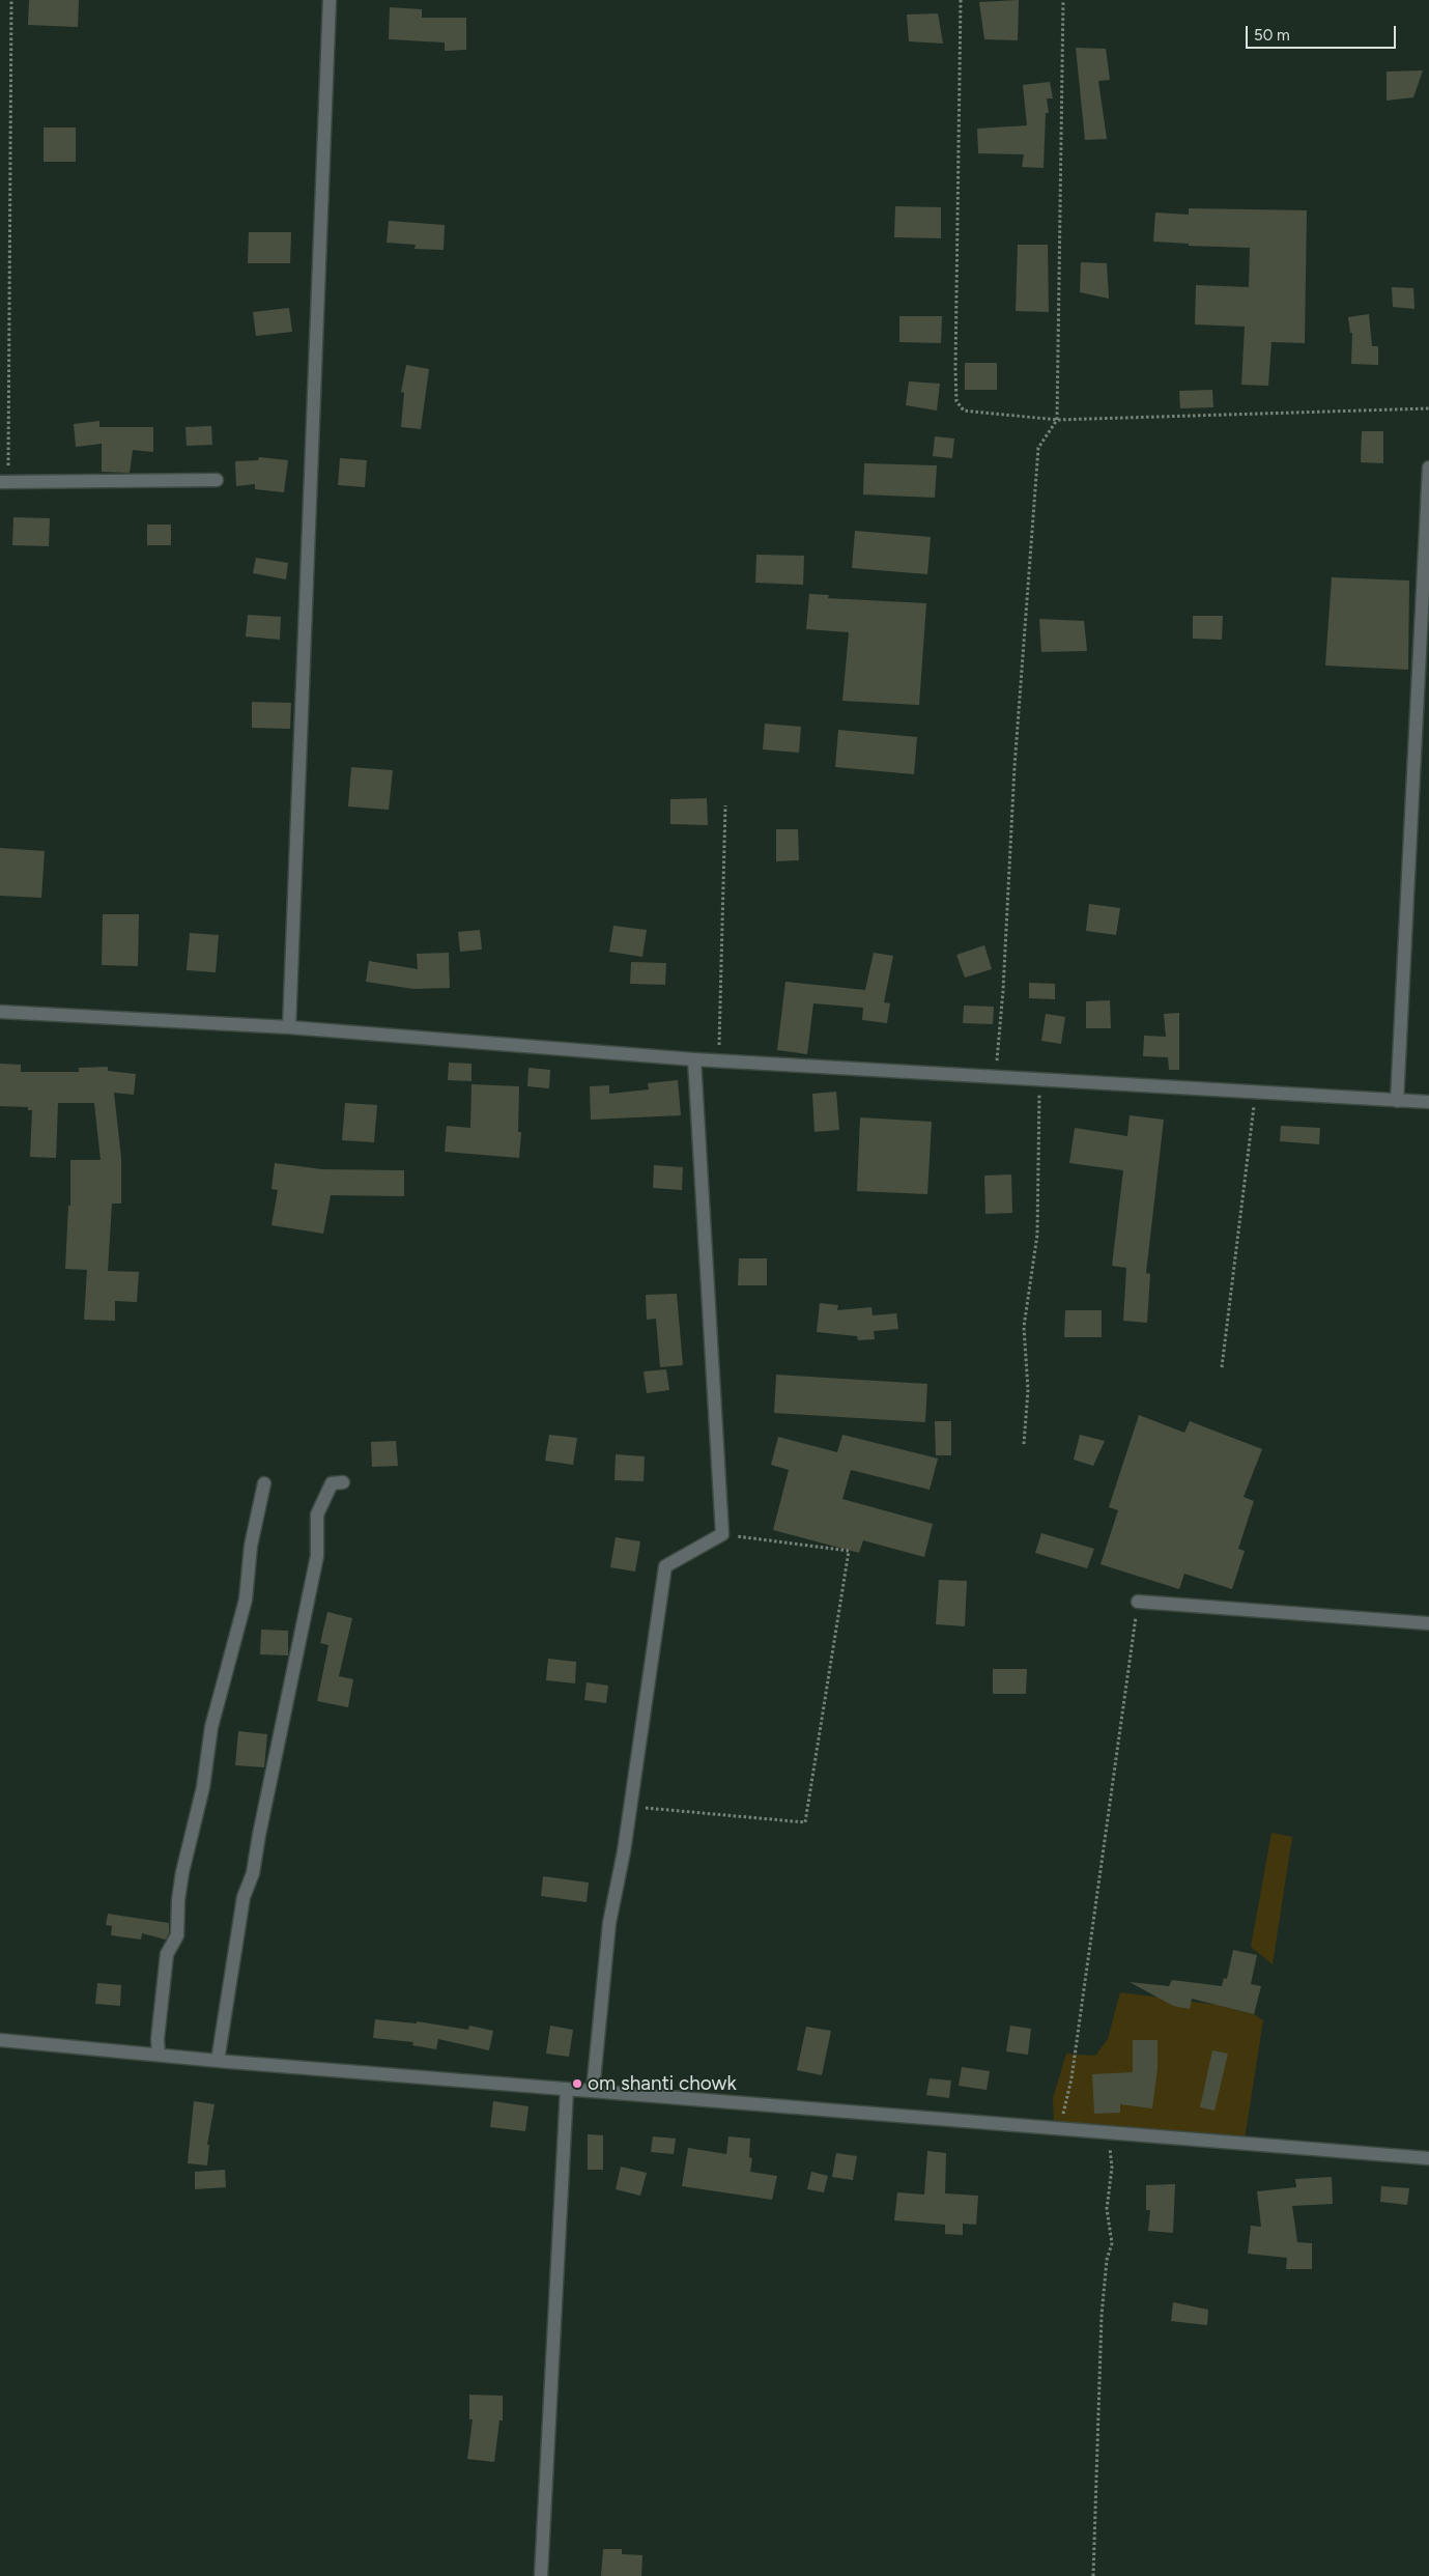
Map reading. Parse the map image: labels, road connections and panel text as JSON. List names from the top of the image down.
{
  "places": ["om shanti chowk"],
  "scale_bar": "50 m"
}
